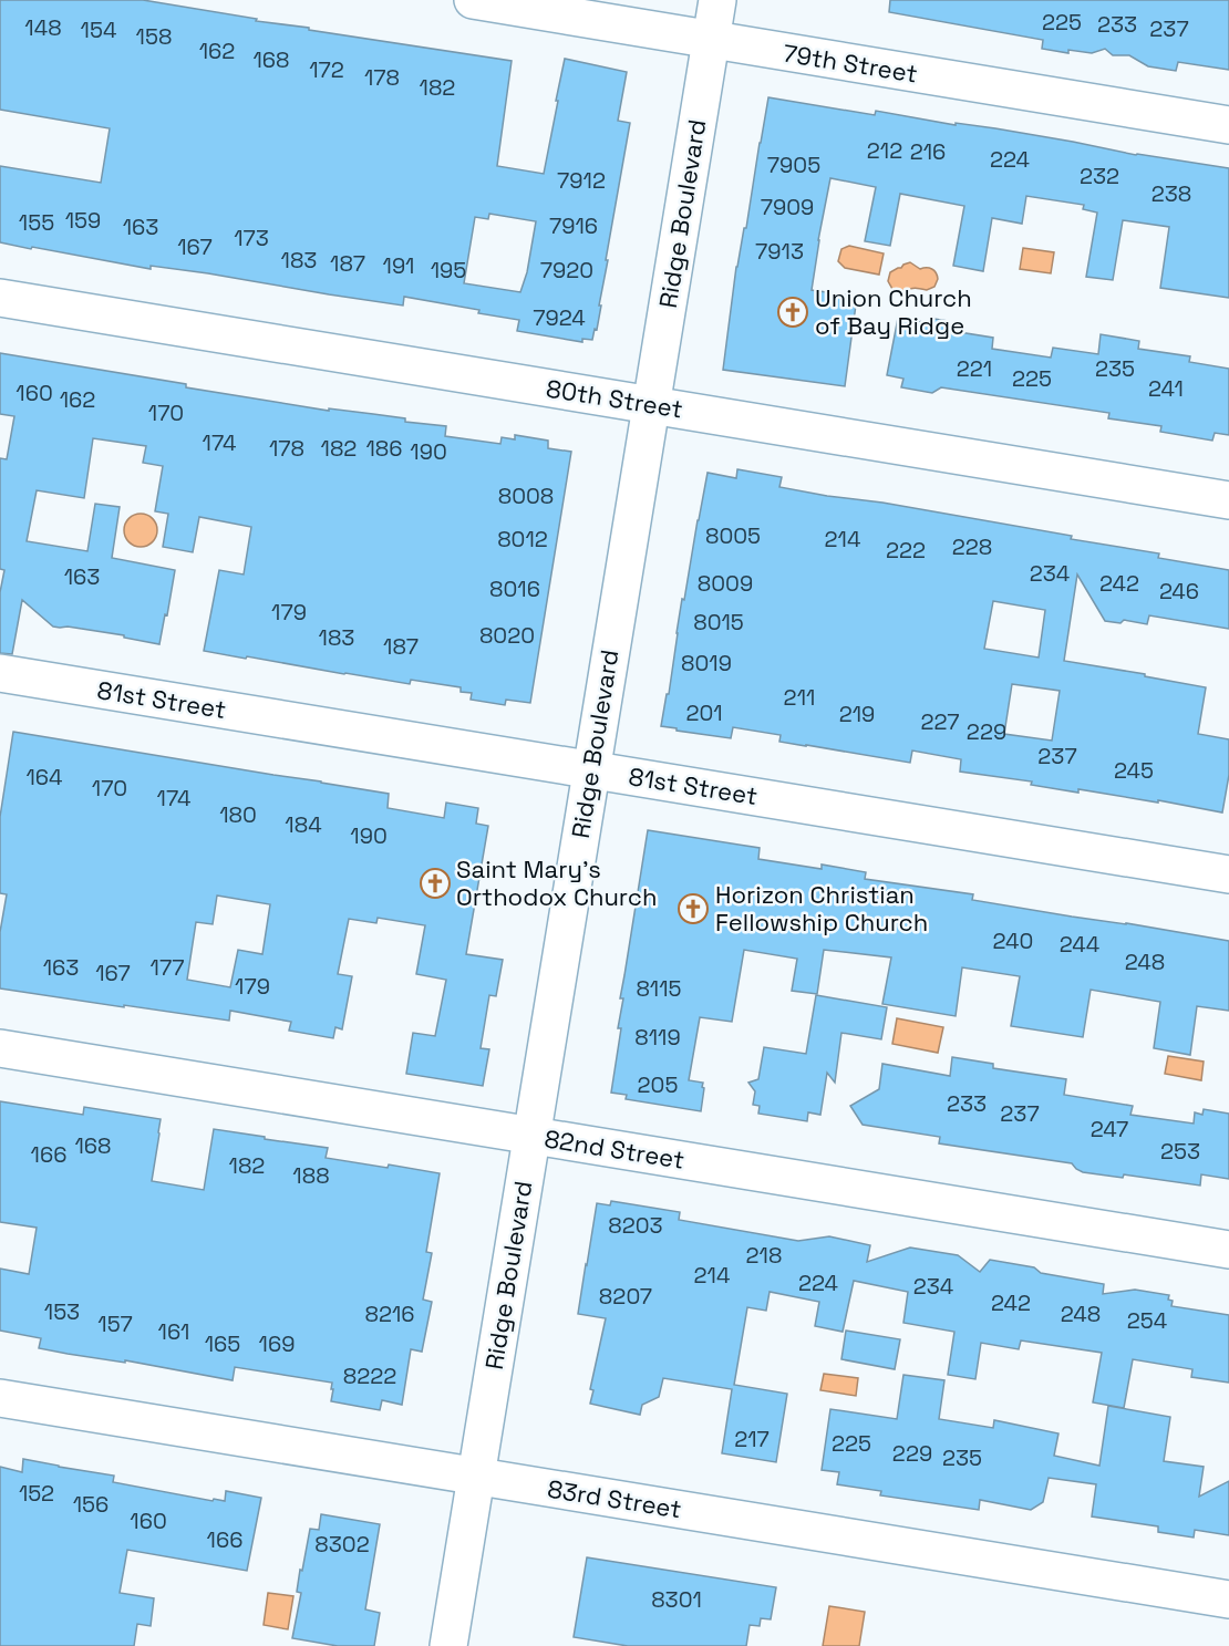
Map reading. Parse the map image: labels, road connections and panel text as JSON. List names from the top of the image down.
{
  "streets": {
    "street": [
      "79th Street",
      "Ridge Boulevard",
      "80th Street",
      "81st Street",
      "82nd Street",
      "83rd Street"
    ]
  },
  "crossings": [
    ["79th Street", "Ridge Boulevard"],
    ["Ridge Boulevard", "80th Street"],
    ["Ridge Boulevard", "81st Street"],
    ["Ridge Boulevard", "82nd Street"],
    ["Ridge Boulevard", "83rd Street"]
  ],
  "places": {
    "church": ["Union Church of Bay Ridge", "Saint Mary's Orthodox Church", "Horizon Christian Fellowship Church"]
  },
  "house_numbers": [
    "225",
    "233",
    "148",
    "237",
    "154",
    "158",
    "162",
    "168",
    "172",
    "178",
    "182",
    "212",
    "216",
    "224",
    "7905",
    "232",
    "7912",
    "238",
    "7909",
    "159",
    "155",
    "7916",
    "163",
    "173",
    "167",
    "7913",
    "183",
    "187",
    "191",
    "195",
    "7920",
    "7924",
    "221",
    "235",
    "225",
    "241",
    "160",
    "162",
    "170",
    "174",
    "178",
    "182",
    "186",
    "190",
    "8008",
    "8005",
    "8012",
    "214",
    "228",
    "222",
    "234",
    "163",
    "8009",
    "242",
    "8016",
    "246",
    "179",
    "8015",
    "8020",
    "183",
    "187",
    "8019",
    "211",
    "201",
    "219",
    "227",
    "229",
    "237",
    "245",
    "164",
    "170",
    "174",
    "180",
    "184",
    "190",
    "240",
    "244",
    "248",
    "163",
    "177",
    "167",
    "179",
    "8115",
    "8119",
    "205",
    "233",
    "237",
    "247",
    "168",
    "253",
    "166",
    "182",
    "188",
    "8203",
    "218",
    "214",
    "224",
    "234",
    "8207",
    "242",
    "153",
    "8216",
    "248",
    "254",
    "157",
    "161",
    "165",
    "169",
    "8222",
    "217",
    "225",
    "229",
    "235",
    "152",
    "156",
    "160",
    "166",
    "8302",
    "8301"
  ]
}
